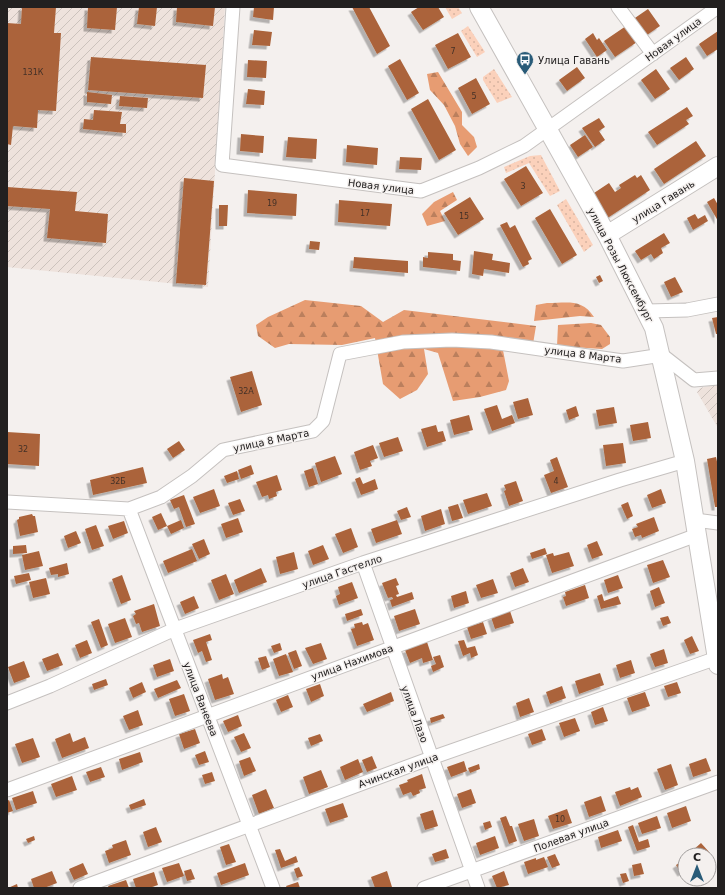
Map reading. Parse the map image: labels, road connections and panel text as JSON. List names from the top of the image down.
{
  "streets": {
    "street": [
      "Новая улица",
      "улица Гавань",
      "улица Розы Люксембург",
      "улица 8 Марта",
      "улица Гастелло",
      "улица Нахимова",
      "улица Ванеева",
      "улица Лазо",
      "Ачинская улица",
      "Полевая улица"
    ]
  },
  "crossings": [
    ["Новая улица", "улица Розы Люксембург"],
    ["улица Гавань", "улица Розы Люксембург"],
    ["улица Розы Люксембург", "улица 8 Марта"],
    ["улица Розы Люксембург", "улица Гастелло"],
    ["улица Розы Люксембург", "улица Нахимова"],
    ["улица Розы Люксембург", "Ачинская улица"],
    ["улица 8 Марта", "улица Ванеева"],
    ["улица Гастелло", "улица Ванеева"],
    ["улица Гастелло", "улица Лазо"],
    ["улица Нахимова", "улица Ванеева"],
    ["улица Нахимова", "улица Лазо"],
    ["улица Ванеева", "Ачинская улица"],
    ["улица Лазо", "Ачинская улица"],
    ["улица Лазо", "Полевая улица"]
  ],
  "places": {
    "bus stop": ["Улица Гавань"]
  },
  "house_numbers": [
    "7",
    "131К",
    "5",
    "3",
    "19",
    "17",
    "15",
    "32А",
    "32",
    "32Б",
    "4",
    "10"
  ],
  "north": "top"
}
